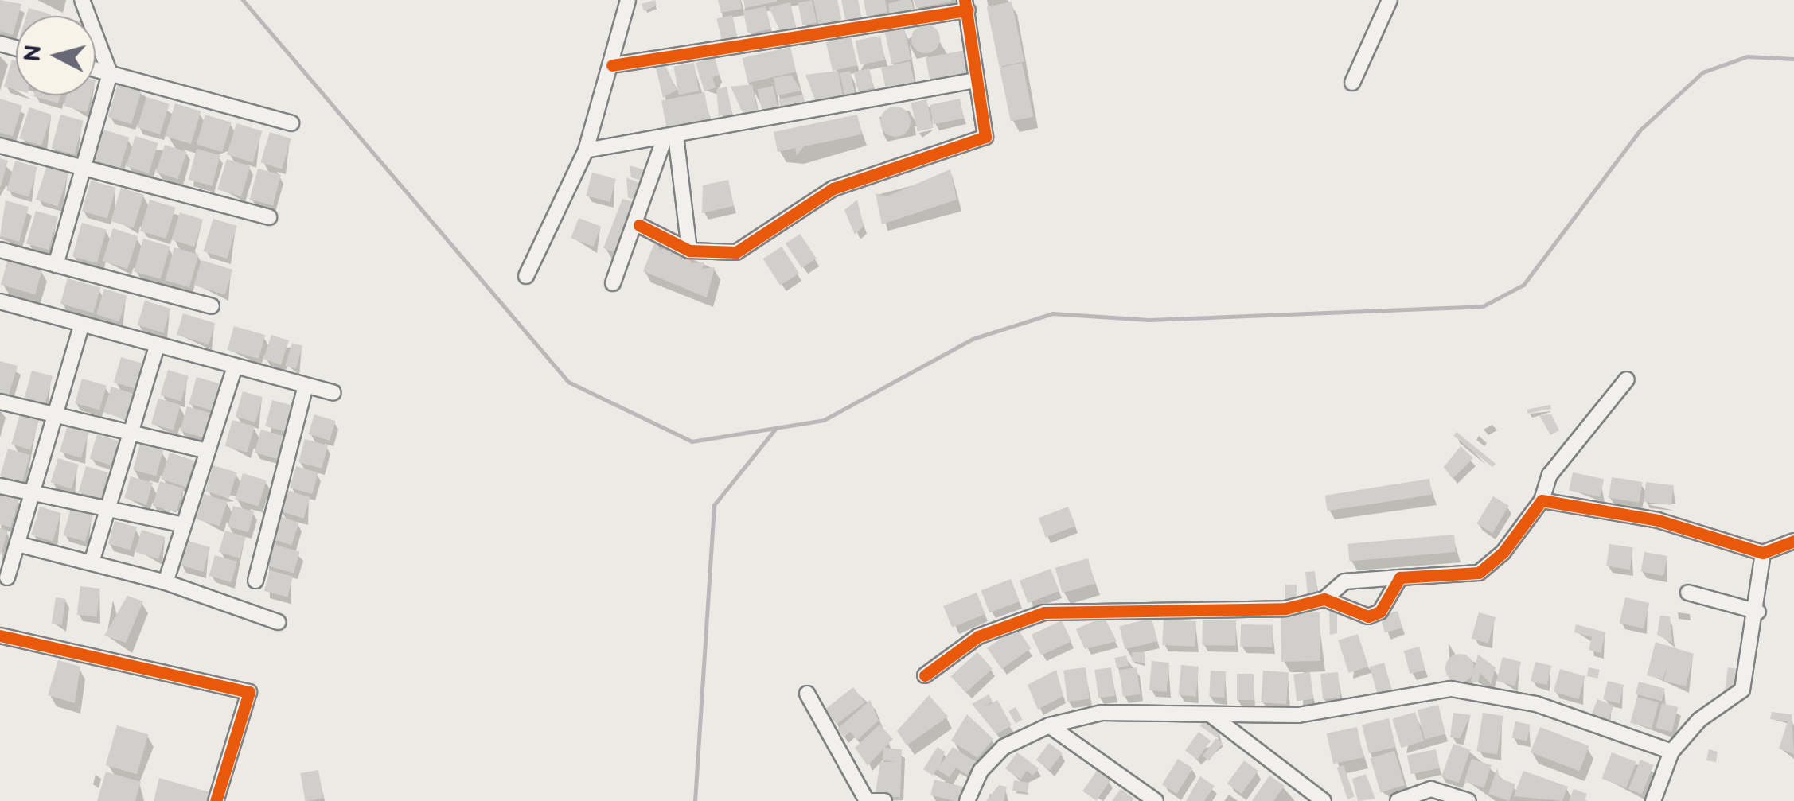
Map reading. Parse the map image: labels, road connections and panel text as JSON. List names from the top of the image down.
{
  "north": "left"
}
